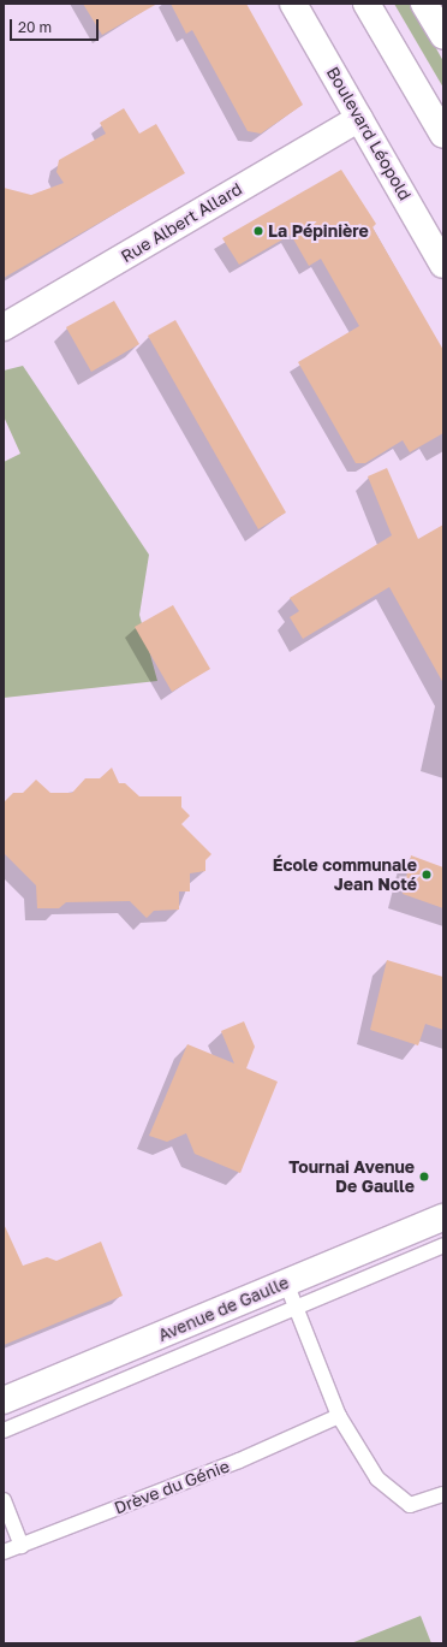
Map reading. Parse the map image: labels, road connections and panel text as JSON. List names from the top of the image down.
{
  "streets": {
    "street": ["Boulevard Léopold", "Rue Albert Allard", "Avenue de Gaulle"],
    "lane": ["Drève du Génie"]
  },
  "crossings": [
    ["Boulevard Léopold", "Rue Albert Allard"]
  ],
  "places": ["La Pépinière", "École communale Jean Noté", "Tournai Avenue De Gaulle"],
  "scale_bar": "20 m"
}
